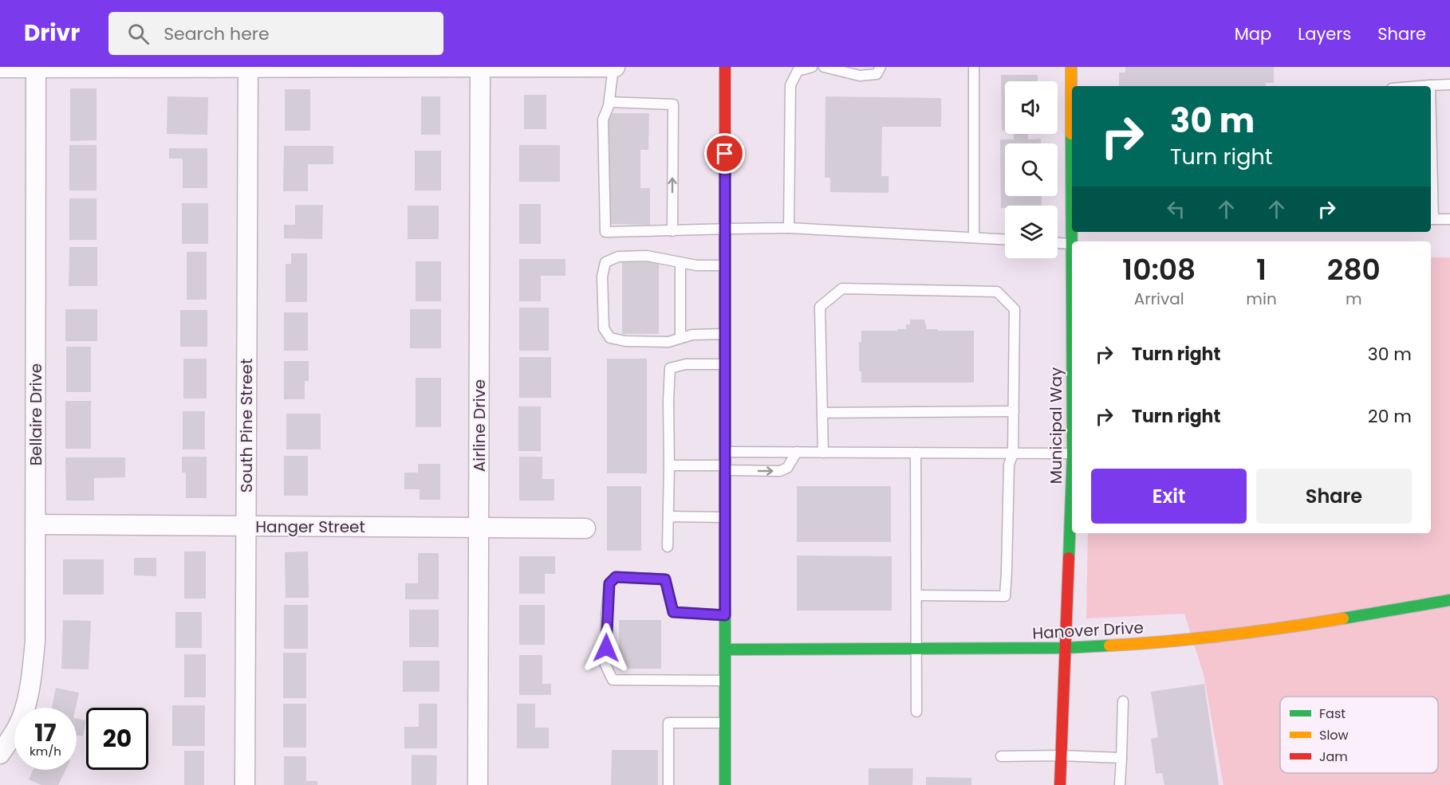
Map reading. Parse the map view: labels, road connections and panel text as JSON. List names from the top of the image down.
{
  "streets": {
    "street": [
      "Bellaire Drive",
      "South Pine Street",
      "Airline Drive",
      "Municipal Way",
      "Hanger Street",
      "Hanover Drive"
    ]
  },
  "crossings": [
    ["Bellaire Drive", "Hanger Street"],
    ["South Pine Street", "Hanger Street"],
    ["Airline Drive", "Hanger Street"],
    ["Municipal Way", "Hanover Drive"]
  ],
  "legend": ["Fast", "Slow", "Jam"],
  "page": {
    "header": "Drivr",
    "search": "Search here",
    "nav": ["Map", "Layers", "Share"],
    "turn": ["30 m", "Turn right"],
    "eta": [
      "10:08",
      "Arrival",
      "1",
      "min",
      "280",
      "m"
    ],
    "list": [
      {
        "name": "Turn right",
        "value": "30 m"
      },
      {
        "name": "Turn right",
        "value": "20 m"
      }
    ],
    "buttons": ["Exit", "Share"],
    "speed": "17 km/h",
    "limit": "20"
  }
}
